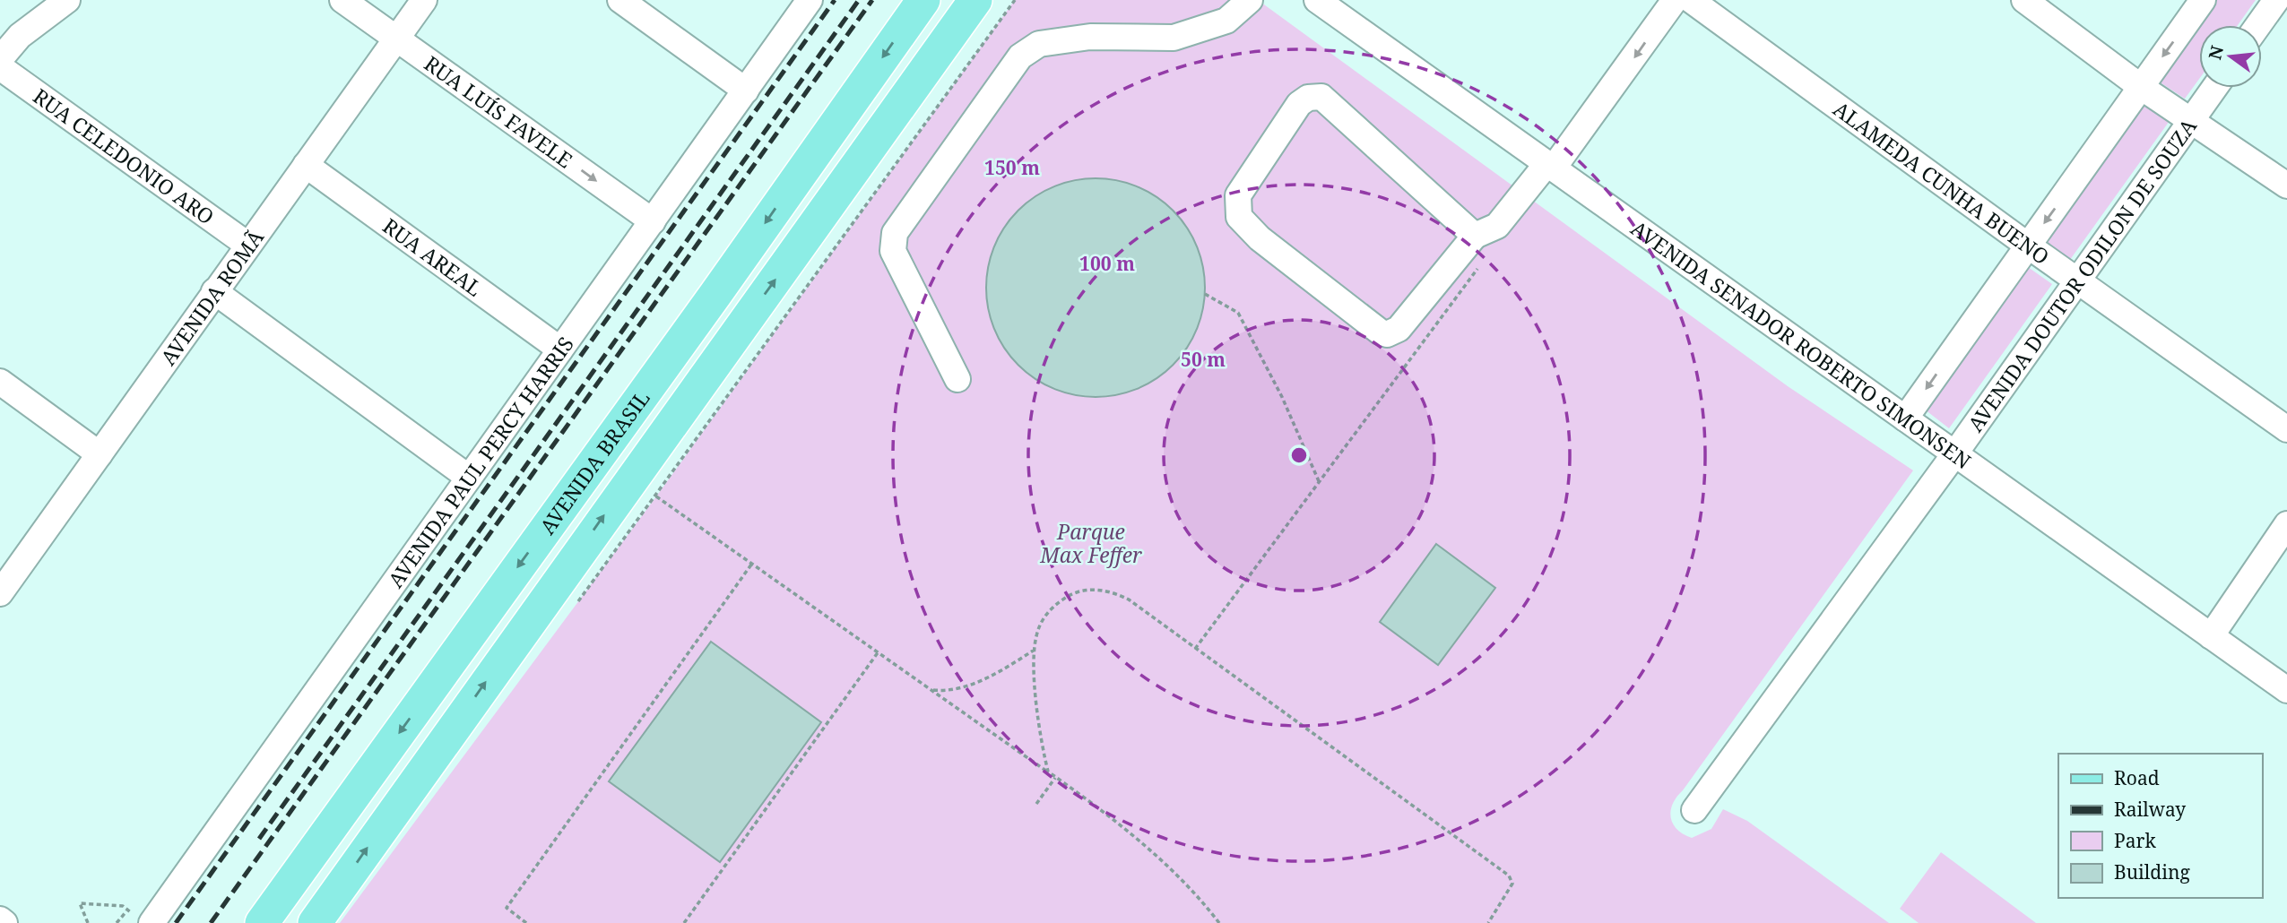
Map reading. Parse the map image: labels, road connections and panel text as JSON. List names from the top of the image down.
{
  "streets": {
    "main road": ["AVENIDA BRASIL"],
    "street": [
      "RUA LUÍS FAVELE",
      "RUA CELEDONIO ARO",
      "ALAMEDA CUNHA BUENO",
      "RUA AREAL",
      "AVENIDA DOUTOR ODILON DE SOUZA",
      "AVENIDA ROMÃ",
      "AVENIDA SENADOR ROBERTO SIMONSEN",
      "AVENIDA PAUL PERCY HARRIS"
    ]
  },
  "crossings": [
    ["RUA LUÍS FAVELE", "AVENIDA ROMÃ"],
    ["RUA LUÍS FAVELE", "AVENIDA PAUL PERCY HARRIS"],
    ["RUA CELEDONIO ARO", "AVENIDA ROMÃ"],
    ["ALAMEDA CUNHA BUENO", "AVENIDA DOUTOR ODILON DE SOUZA"],
    ["RUA AREAL", "AVENIDA ROMÃ"],
    ["RUA AREAL", "AVENIDA PAUL PERCY HARRIS"],
    ["AVENIDA DOUTOR ODILON DE SOUZA", "AVENIDA SENADOR ROBERTO SIMONSEN"]
  ],
  "parks": ["Parque Max Feffer"],
  "legend": [
    "Road",
    "Railway",
    "Park",
    "Building"
  ],
  "north": "left",
  "rings": ["150 m", "100 m", "50 m"]
}
